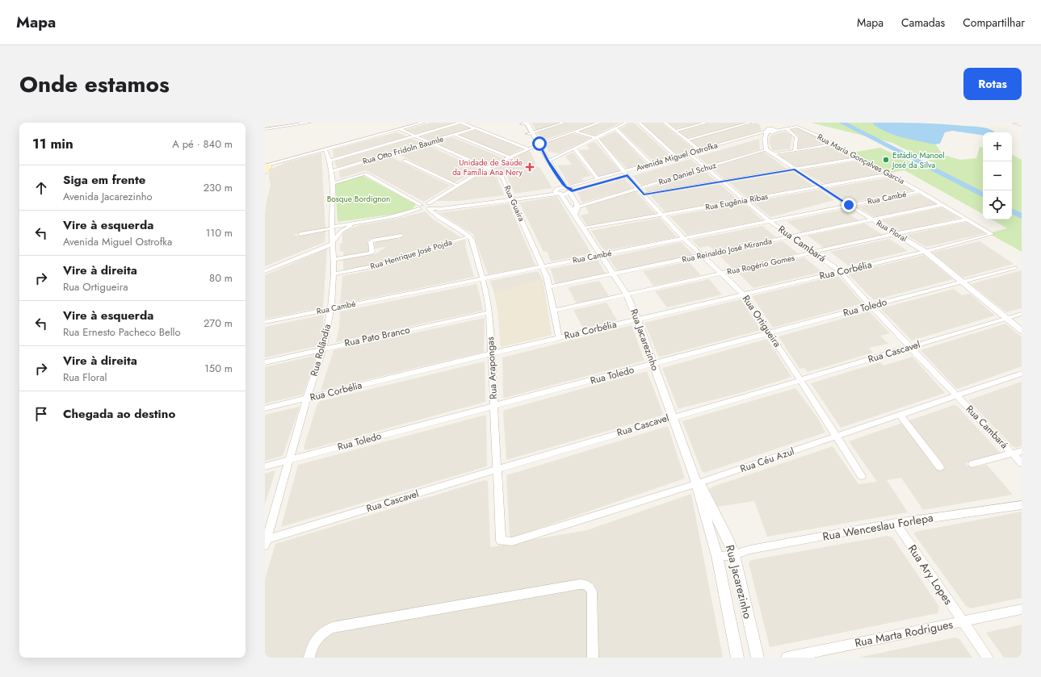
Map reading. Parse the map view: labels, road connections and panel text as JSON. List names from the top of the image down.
{
  "streets": {
    "street": [
      "Rua Otto Fridoln Baumle",
      "Avenida Miguel Ostrofka",
      "Rua Maria Gonçalves Garcia",
      "Rua Daniel Schuz",
      "Rua Cambé",
      "Rua Eugênia Ribas",
      "Rua Guaíra",
      "Rua Floral",
      "Rua Cambará",
      "Rua Reinaldo José Miranda",
      "Rua Henrique José Pojda",
      "Rua Rogério Gomes",
      "Rua Corbélia",
      "Rua Toledo",
      "Rua Ortigueira",
      "Rua Pato Branco",
      "Rua Jacarezinho",
      "Rua Rolândia",
      "Rua Cascavel",
      "Rua Arapongas",
      "Rua Céu Azul",
      "Rua Wenceslau Forlepa",
      "Rua Ary Lopes",
      "Rua Marta Rodrigues"
    ]
  },
  "crossings": [
    ["Rua Otto Fridoln Baumle", "Rua Guaíra"],
    ["Rua Otto Fridoln Baumle", "Rua Rolândia"],
    ["Avenida Miguel Ostrofka", "Rua Maria Gonçalves Garcia"],
    ["Avenida Miguel Ostrofka", "Rua Daniel Schuz"],
    ["Avenida Miguel Ostrofka", "Rua Floral"],
    ["Avenida Miguel Ostrofka", "Rua Cambará"],
    ["Avenida Miguel Ostrofka", "Rua Ortigueira"],
    ["Rua Maria Gonçalves Garcia", "Rua Cambé"],
    ["Rua Maria Gonçalves Garcia", "Rua Eugênia Ribas"],
    ["Rua Maria Gonçalves Garcia", "Rua Reinaldo José Miranda"],
    ["Rua Maria Gonçalves Garcia", "Rua Rogério Gomes"],
    ["Rua Maria Gonçalves Garcia", "Rua Corbélia"],
    ["Rua Daniel Schuz", "Rua Floral"],
    ["Rua Daniel Schuz", "Rua Cambará"],
    ["Rua Daniel Schuz", "Rua Ortigueira"],
    ["Rua Cambé", "Rua Guaíra"],
    ["Rua Cambé", "Rua Floral"],
    ["Rua Cambé", "Rua Cambará"],
    ["Rua Cambé", "Rua Ortigueira"],
    ["Rua Cambé", "Rua Jacarezinho"],
    ["Rua Cambé", "Rua Rolândia"],
    ["Rua Cambé", "Rua Arapongas"],
    ["Rua Eugênia Ribas", "Rua Floral"],
    ["Rua Eugênia Ribas", "Rua Cambará"],
    ["Rua Eugênia Ribas", "Rua Ortigueira"],
    ["Rua Eugênia Ribas", "Rua Jacarezinho"],
    ["Rua Guaíra", "Rua Reinaldo José Miranda"],
    ["Rua Guaíra", "Rua Rogério Gomes"],
    ["Rua Guaíra", "Rua Corbélia"],
    ["Rua Floral", "Rua Reinaldo José Miranda"],
    ["Rua Floral", "Rua Rogério Gomes"],
    ["Rua Floral", "Rua Corbélia"],
    ["Rua Floral", "Rua Toledo"],
    ["Rua Floral", "Rua Cascavel"],
    ["Rua Cambará", "Rua Reinaldo José Miranda"],
    ["Rua Cambará", "Rua Rogério Gomes"],
    ["Rua Cambará", "Rua Corbélia"],
    ["Rua Cambará", "Rua Toledo"],
    ["Rua Cambará", "Rua Cascavel"],
    ["Rua Cambará", "Rua Céu Azul"],
    ["Rua Reinaldo José Miranda", "Rua Ortigueira"],
    ["Rua Reinaldo José Miranda", "Rua Jacarezinho"],
    ["Rua Henrique José Pojda", "Rua Rolândia"],
    ["Rua Henrique José Pojda", "Rua Arapongas"],
    ["Rua Rogério Gomes", "Rua Ortigueira"],
    ["Rua Rogério Gomes", "Rua Jacarezinho"],
    ["Rua Corbélia", "Rua Ortigueira"],
    ["Rua Corbélia", "Rua Jacarezinho"],
    ["Rua Corbélia", "Rua Rolândia"],
    ["Rua Corbélia", "Rua Arapongas"],
    ["Rua Toledo", "Rua Ortigueira"],
    ["Rua Toledo", "Rua Jacarezinho"],
    ["Rua Toledo", "Rua Rolândia"],
    ["Rua Toledo", "Rua Arapongas"],
    ["Rua Ortigueira", "Rua Cascavel"],
    ["Rua Ortigueira", "Rua Céu Azul"],
    ["Rua Pato Branco", "Rua Rolândia"],
    ["Rua Pato Branco", "Rua Arapongas"],
    ["Rua Jacarezinho", "Rua Cascavel"],
    ["Rua Jacarezinho", "Rua Céu Azul"],
    ["Rua Jacarezinho", "Rua Wenceslau Forlepa"],
    ["Rua Rolândia", "Rua Cascavel"],
    ["Rua Cascavel", "Rua Arapongas"],
    ["Rua Arapongas", "Rua Céu Azul"],
    ["Rua Wenceslau Forlepa", "Rua Ary Lopes"],
    ["Rua Ary Lopes", "Rua Marta Rodrigues"]
  ],
  "parks": ["Bosque Bordignon"],
  "places": {
    "other": ["Estádio Manoel José da Silva"],
    "health": ["Unidade de Saúde da Família Ana Nery"]
  },
  "page": {
    "header": "Mapa",
    "nav": ["Mapa", "Camadas", "Compartilhar"],
    "title": "Onde estamos",
    "buttons": "Rotas",
    "heading": ["11 min", "A pé · 840 m"],
    "map_buttons": ["+", "−"],
    "list": [
      ["Siga em frente", "Avenida Jacarezinho", "230 m"],
      ["Vire à esquerda", "Avenida Miguel Ostrofka", "110 m"],
      ["Vire à direita", "Rua Ortigueira", "80 m"],
      ["Vire à esquerda", "Rua Ernesto Pacheco Bello", "270 m"],
      ["Vire à direita", "Rua Floral", "150 m"],
      "Chegada ao destino"
    ]
  }
}
